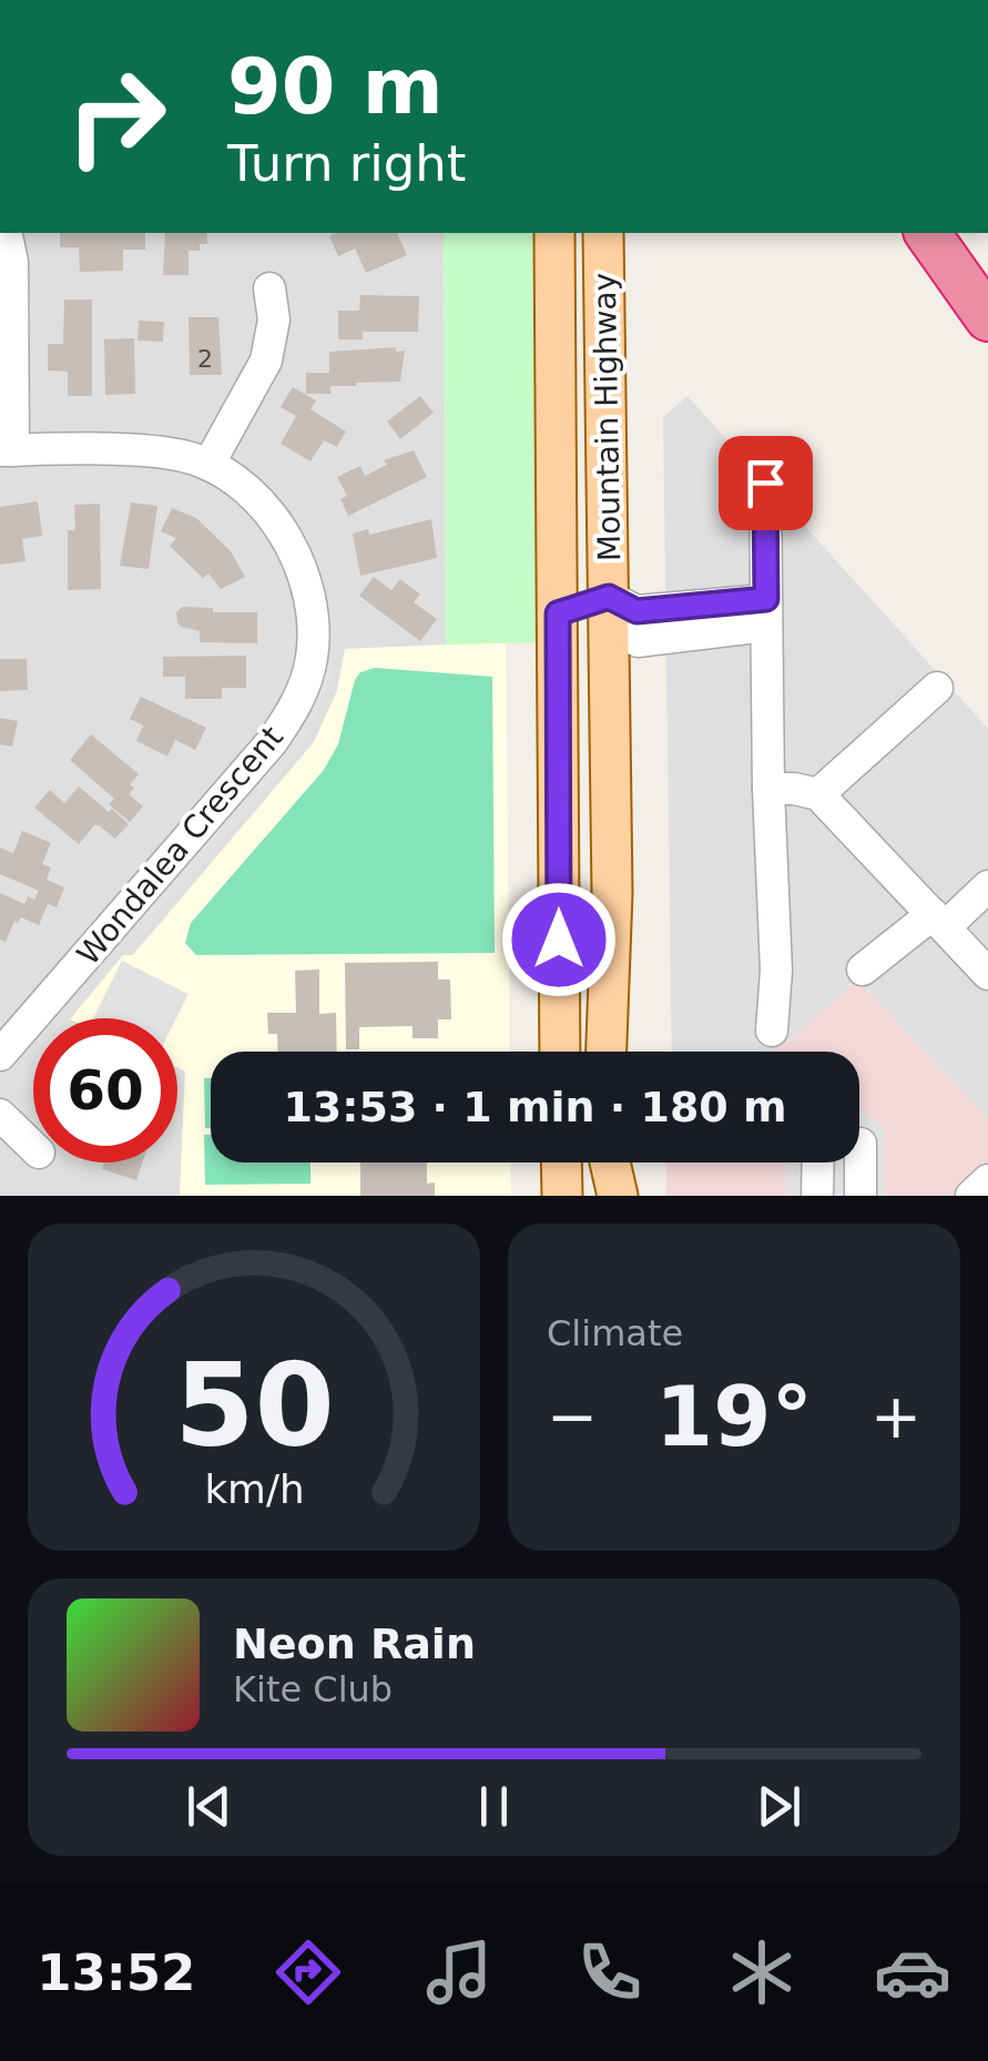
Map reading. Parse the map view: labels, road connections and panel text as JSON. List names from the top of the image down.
{
  "streets": {
    "main road": ["Mountain Highway"],
    "street": ["Wondalea Crescent"]
  },
  "house_numbers": ["2"],
  "page": {
    "turn": ["90 m", "Turn right"],
    "limit": "60",
    "trip": "13:53 · 1 min · 180 m",
    "tile": "Climate",
    "heat": ["−", "19°", "+"],
    "song": ["Neon Rain", "Kite Club"],
    "tabs": "13:52",
    "gauge": ["50", "km/h"]
  }
}
